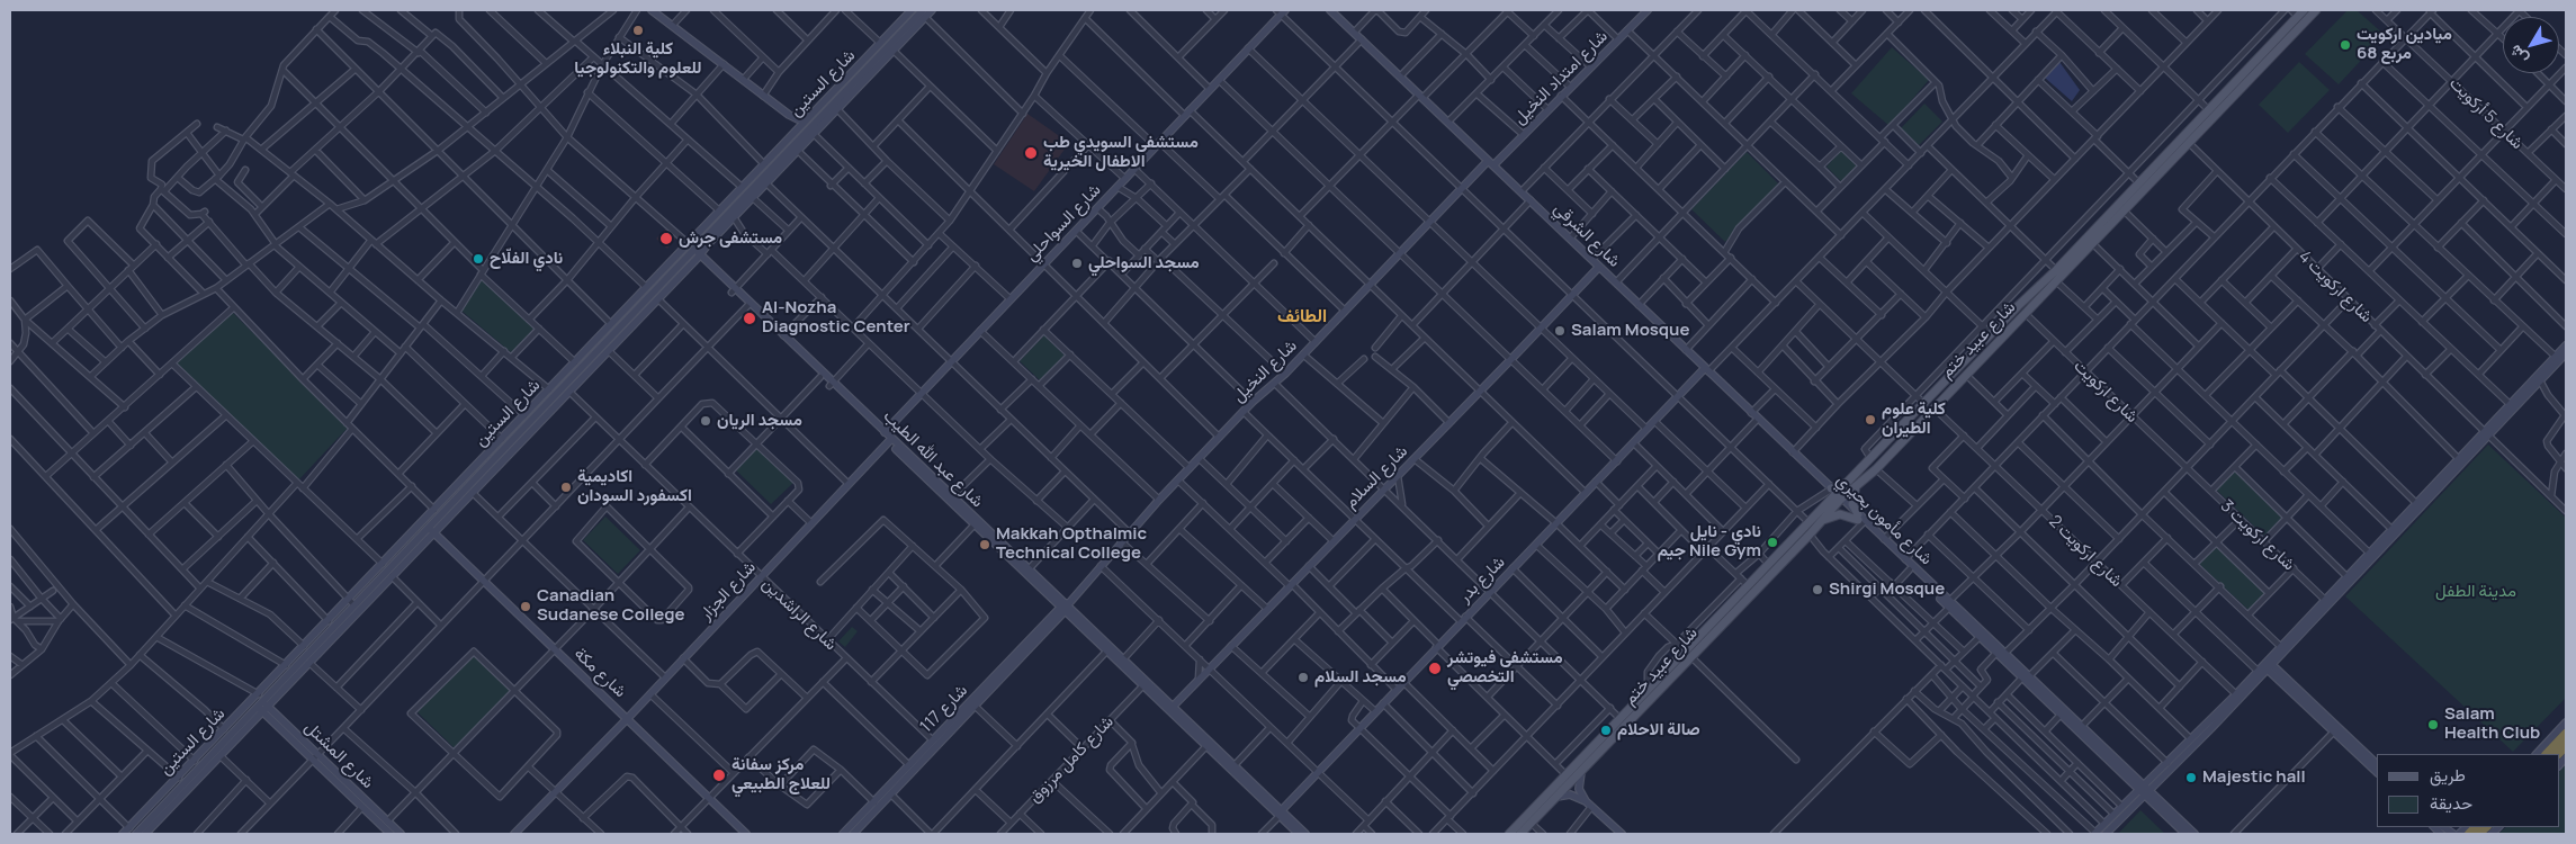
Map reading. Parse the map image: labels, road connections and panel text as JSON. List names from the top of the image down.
{
  "streets": {
    "main road": ["شارع عبيد ختم"],
    "street": [
      "شارع امتداد النخيل",
      "شارع الستين",
      "شارع 5 أركويت",
      "شارع السواحلي",
      "شارع الشرقي",
      "شارع اركويت 4",
      "شارع النخيل",
      "شارع اركويت",
      "شارع عبد الله الطيب",
      "شارع السلام",
      "شارع مأمون بحيري",
      "شارع اركويت 3",
      "شارع اركويت 2",
      "شارع بدر",
      "شارع الجزار",
      "شارع الراشدين",
      "شارع مكة",
      "شارع 117",
      "شارع المشتل",
      "شارع كامل مرزوق"
    ]
  },
  "crossings": [
    ["شارع امتداد النخيل", "شارع الشرقي"],
    ["شارع امتداد النخيل", "شارع النخيل"],
    ["شارع الستين", "شارع عبد الله الطيب"],
    ["شارع الستين", "شارع الراشدين"],
    ["شارع الستين", "شارع مكة"],
    ["شارع الستين", "شارع المشتل"],
    ["شارع السواحلي", "شارع عبد الله الطيب"],
    ["شارع الشرقي", "شارع النخيل"],
    ["شارع الشرقي", "شارع السلام"],
    ["شارع الشرقي", "شارع مأمون بحيري"],
    ["شارع الشرقي", "شارع بدر"],
    ["شارع اركويت 4", "شارع عبيد ختم"],
    ["شارع عبيد ختم", "شارع اركويت"],
    ["شارع عبيد ختم", "شارع مأمون بحيري"],
    ["شارع عبيد ختم", "شارع اركويت 2"],
    ["شارع النخيل", "شارع عبد الله الطيب"],
    ["شارع النخيل", "شارع 117"],
    ["شارع اركويت", "شارع اركويت 3"],
    ["شارع عبد الله الطيب", "شارع السلام"],
    ["شارع عبد الله الطيب", "شارع بدر"],
    ["شارع عبد الله الطيب", "شارع الجزار"],
    ["شارع عبد الله الطيب", "شارع 117"],
    ["شارع عبد الله الطيب", "شارع كامل مرزوق"],
    ["شارع الجزار", "شارع الراشدين"],
    ["شارع الجزار", "شارع مكة"],
    ["شارع الراشدين", "شارع 117"]
  ],
  "districts": ["الطائف"],
  "parks": ["مدينة الطفل"],
  "places": [
    "كلية النبلاء للعلوم والتكنولوجيا",
    "ميادين اركويت مربع 68",
    "مستشفى السويدي طب الاطفال الخيرية",
    "مستشفى جرش",
    "نادي الفلّاح",
    "مسجد السواحلي",
    "Al-Nozha Diagnostic Center",
    "Salam Mosque",
    "كلية علوم الطيران",
    "مسجد الريان",
    "اكاديمية اكسفورد السودان",
    "نادي - نايل جيم Nile Gym",
    "Makkah Opthalmic Technical College",
    "Shirgi Mosque",
    "Canadian Sudanese College",
    "مستشفى فيوتشر التخصصي",
    "مسجد السلام",
    "Salam Health Club",
    "صالة الاحلام",
    "مركز سفانة للعلاج الطبيعي",
    "Majestic hall"
  ],
  "legend": ["طريق", "حديقة"],
  "north": "bottom left"
}
